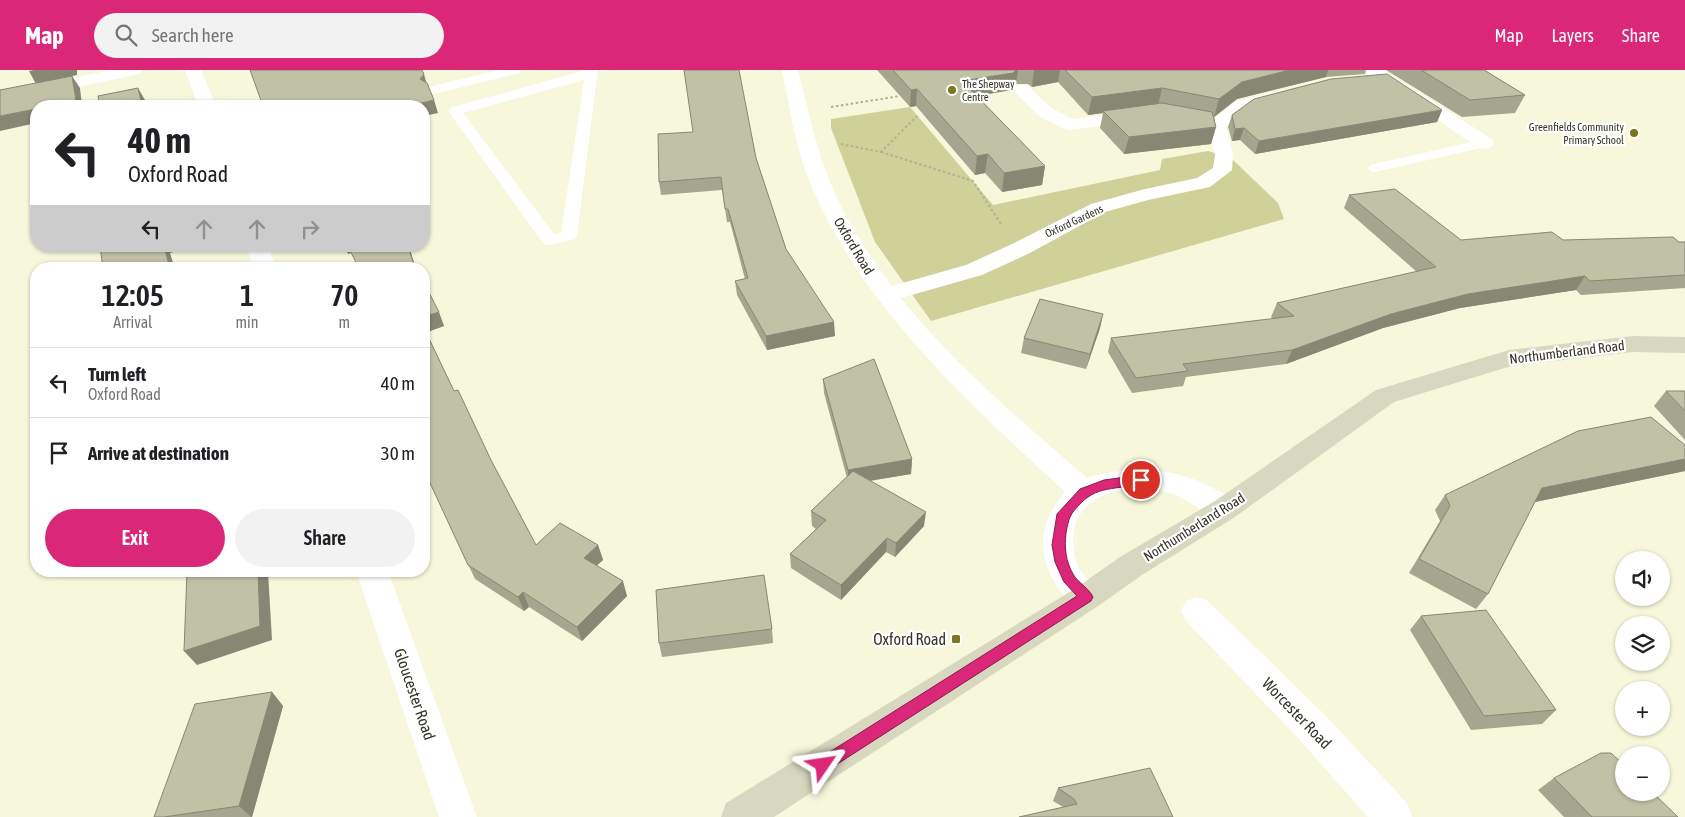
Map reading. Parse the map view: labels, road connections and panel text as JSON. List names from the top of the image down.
{
  "streets": {
    "street": [
      "Oxford Gardens",
      "Oxford Road",
      "Northumberland Road",
      "Gloucester Road",
      "Worcester Road"
    ]
  },
  "crossings": [
    ["Oxford Gardens", "Oxford Road"]
  ],
  "places": {
    "other": ["The Shepway Centre", "Greenfields Community Primary School"],
    "transit": ["Oxford Road"]
  },
  "page": {
    "header": "Map",
    "search": "Search here",
    "nav": ["Map", "Layers", "Share"],
    "turn": ["40 m", "Oxford Road"],
    "eta": [
      "12:05",
      "Arrival",
      "1",
      "min",
      "70",
      "m"
    ],
    "list": [
      {
        "name": "Turn left",
        "note": "Oxford Road",
        "value": "40 m"
      },
      {
        "name": "Arrive at destination",
        "value": "30 m"
      }
    ],
    "buttons": ["Exit", "Share"],
    "map_buttons": ["+", "−"]
  }
}
